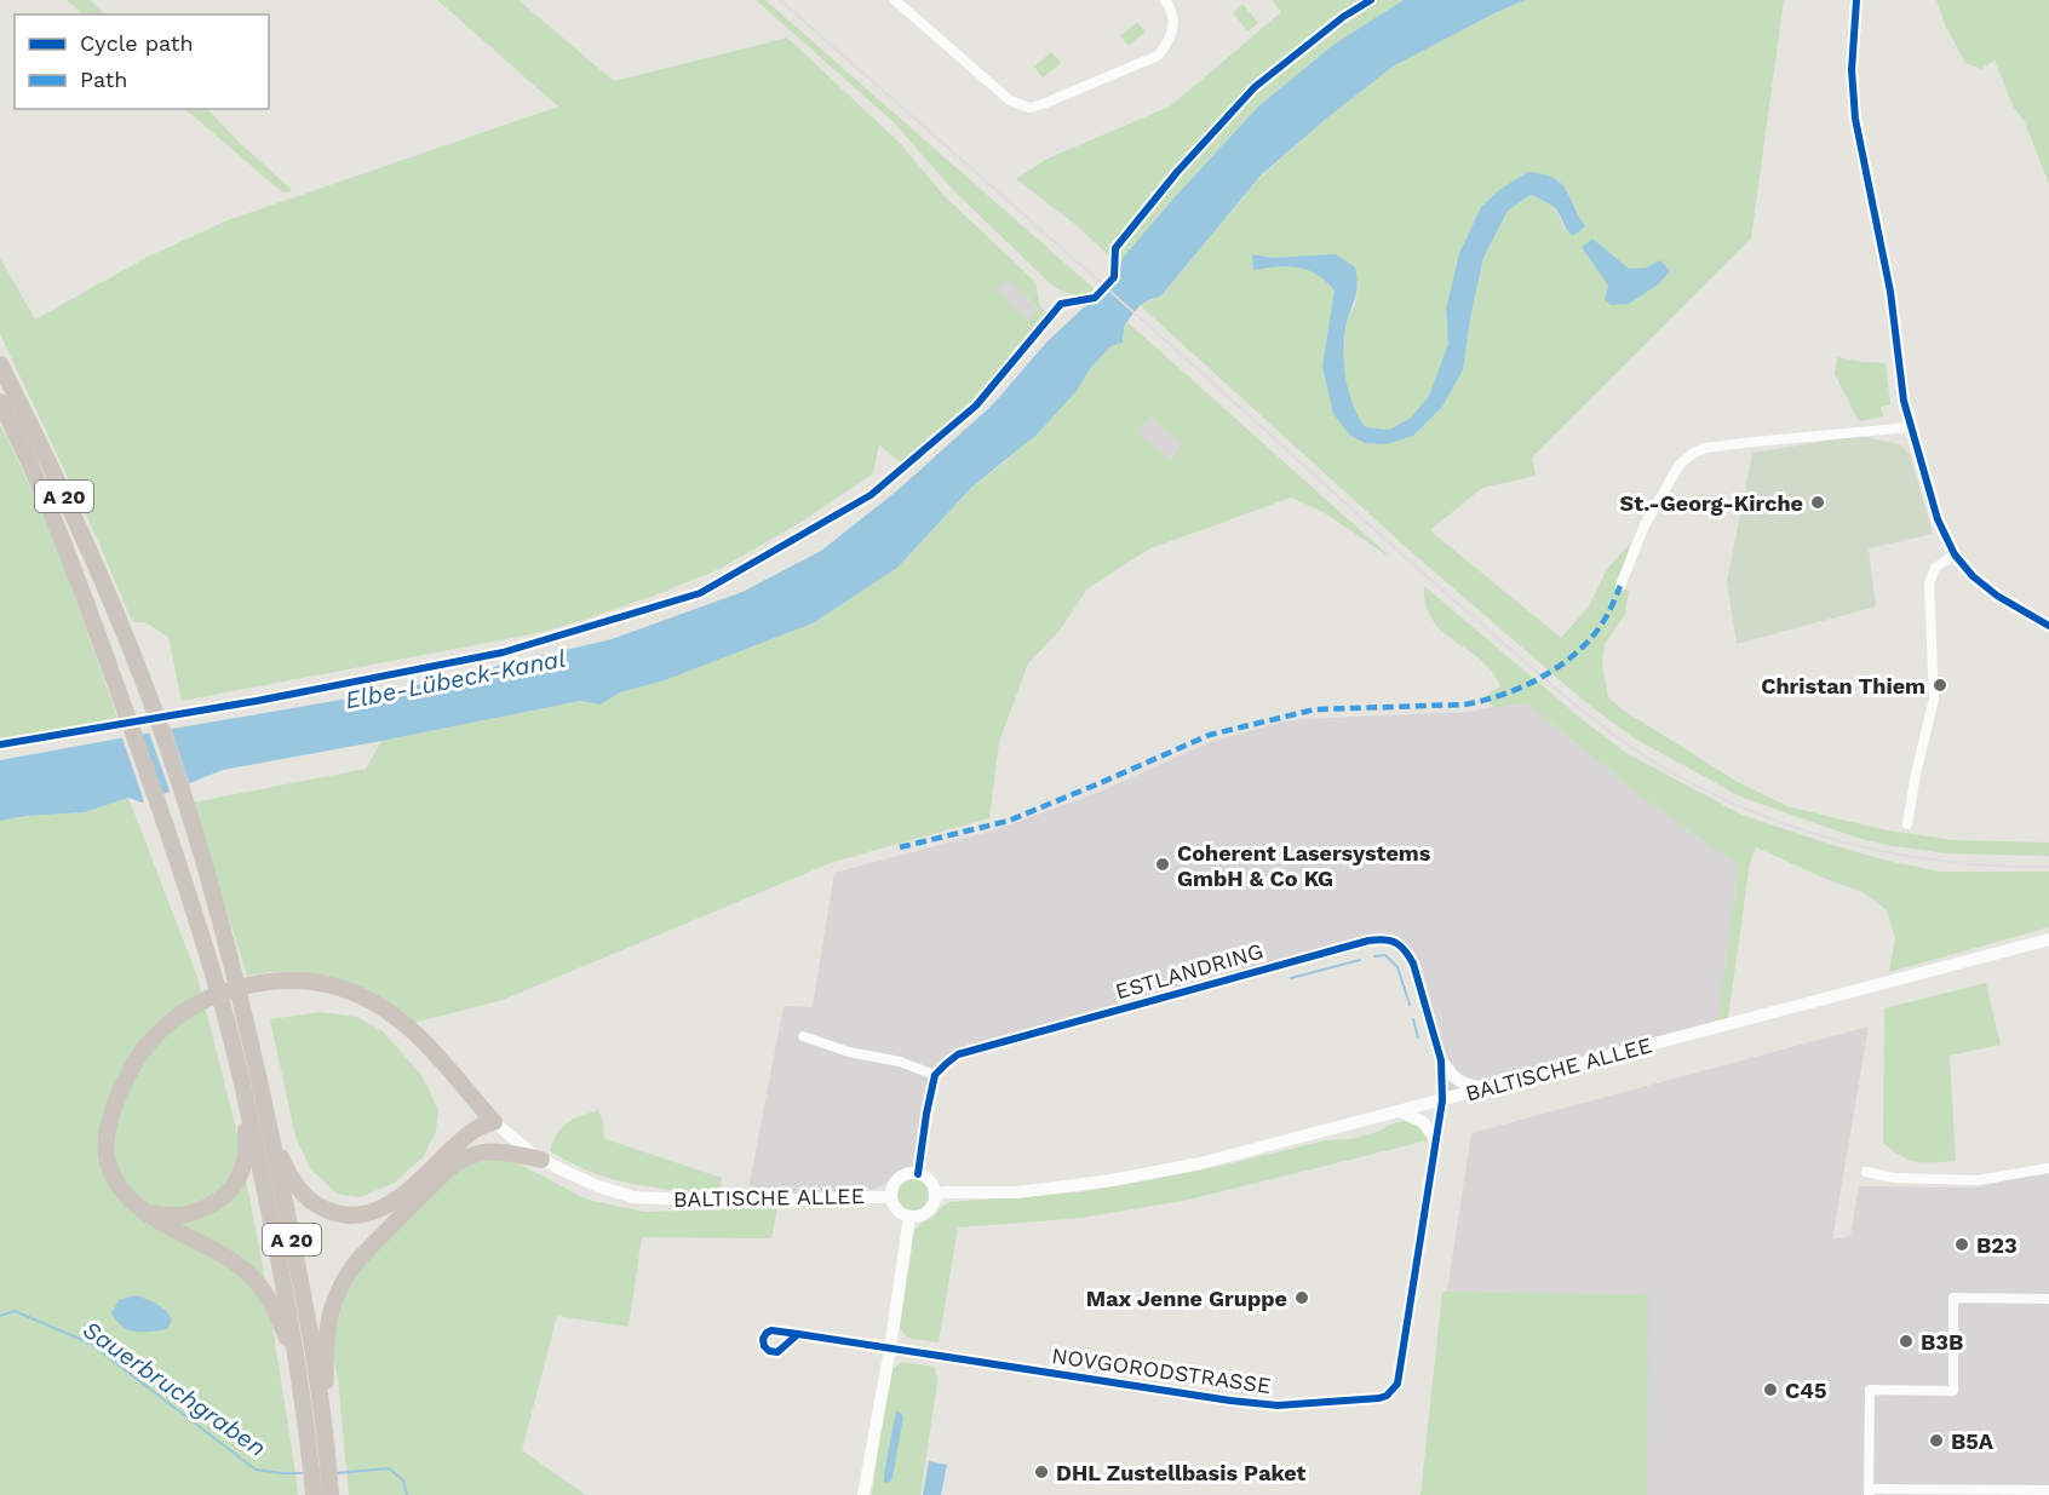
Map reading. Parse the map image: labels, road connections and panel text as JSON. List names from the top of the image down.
{
  "streets": {
    "highway": ["A 20"],
    "main road": ["BALTISCHE ALLEE"],
    "street": ["ESTLANDRING", "NOVGORODSTRASSE"]
  },
  "crossings": [
    ["ESTLANDRING", "BALTISCHE ALLEE"],
    ["ESTLANDRING", "NOVGORODSTRASSE"],
    ["BALTISCHE ALLEE", "NOVGORODSTRASSE"]
  ],
  "water": ["Elbe-Lübeck-Kanal", "Sauerbruchgraben"],
  "places": [
    "St.-Georg-Kirche",
    "Christan Thiem",
    "Coherent Lasersystems GmbH & Co KG",
    "B23",
    "Max Jenne Gruppe",
    "B3B",
    "C45",
    "B5A",
    "DHL Zustellbasis Paket"
  ],
  "legend": ["Cycle path", "Path"]
}
